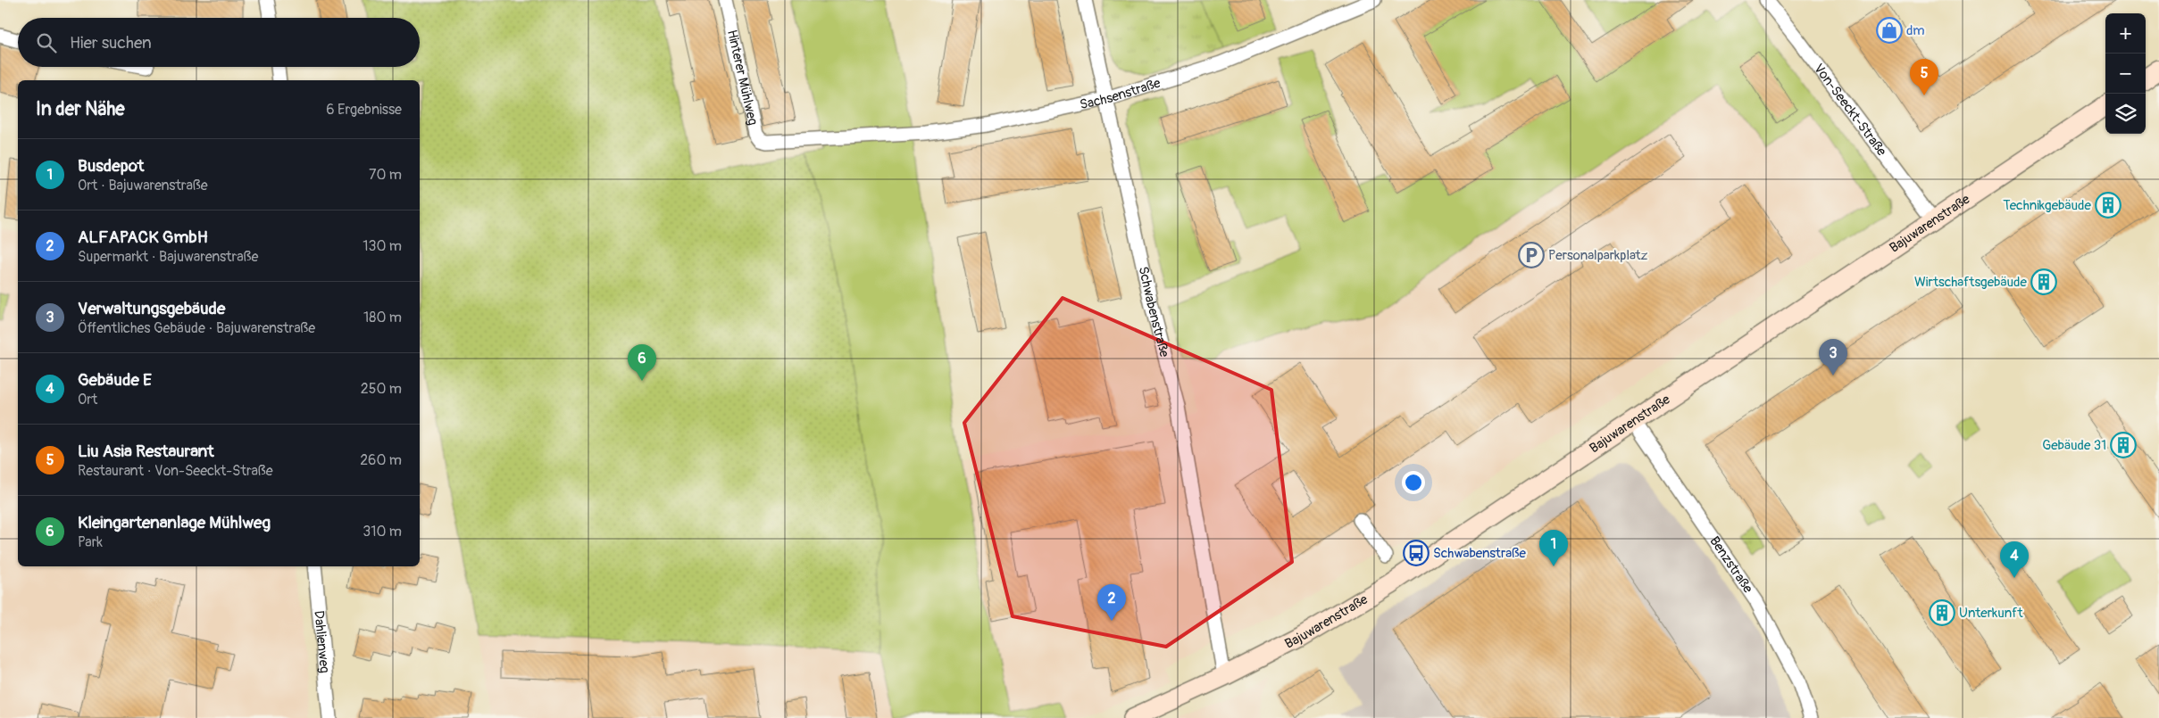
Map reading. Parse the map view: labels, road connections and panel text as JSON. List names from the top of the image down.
{
  "streets": {
    "street": [
      "Hinterer Mühlweg",
      "Sachsenstraße",
      "Von-Seeckt-Straße",
      "Bajuwarenstraße",
      "Schwabenstraße",
      "Benzstraße",
      "Dahlienweg"
    ]
  },
  "crossings": [
    ["Hinterer Mühlweg", "Sachsenstraße"],
    ["Sachsenstraße", "Schwabenstraße"],
    ["Von-Seeckt-Straße", "Bajuwarenstraße"],
    ["Bajuwarenstraße", "Schwabenstraße"],
    ["Bajuwarenstraße", "Benzstraße"]
  ],
  "places": {
    "shop": ["dm"],
    "building": [
      "Technikgebäude",
      "Wirtschaftsgebäude",
      "Gebäude 31",
      "Unterkunft"
    ],
    "parking": ["Personalparkplatz"],
    "bus stop": ["Schwabenstraße"]
  },
  "page": {
    "map_buttons": ["+", "−"],
    "search": "Hier suchen",
    "pins": [
      "5",
      "3",
      "6",
      "1",
      "4",
      "2"
    ],
    "heading": ["In der Nähe", "6 Ergebnisse"],
    "list": [
      {
        "mark": "1",
        "name": "Busdepot",
        "note": "Ort · Bajuwarenstraße",
        "value": "70 m"
      },
      {
        "mark": "2",
        "name": "ALFAPACK GmbH",
        "note": "Supermarkt · Bajuwarenstraße",
        "value": "130 m"
      },
      {
        "mark": "3",
        "name": "Verwaltungsgebäude",
        "note": "Öffentliches Gebäude · Bajuwarenstraße",
        "value": "180 m"
      },
      {
        "mark": "4",
        "name": "Gebäude E",
        "note": "Ort",
        "value": "250 m"
      },
      {
        "mark": "5",
        "name": "Liu Asia Restaurant",
        "note": "Restaurant · Von-Seeckt-Straße",
        "value": "260 m"
      },
      {
        "mark": "6",
        "name": "Kleingartenanlage Mühlweg",
        "note": "Park",
        "value": "310 m"
      }
    ]
  }
}
